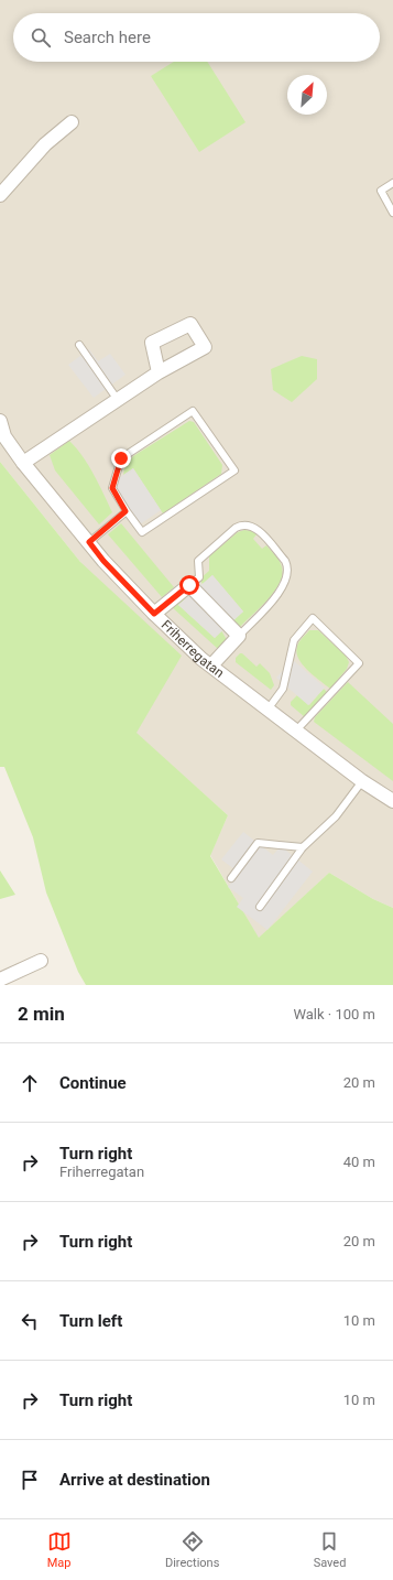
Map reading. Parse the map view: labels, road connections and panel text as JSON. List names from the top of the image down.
{
  "streets": {
    "street": ["Friherregatan"]
  },
  "north": "top right",
  "page": {
    "search": "Search here",
    "heading": ["2 min", "Walk · 100 m"],
    "list": [
      ["Continue", "20 m"],
      ["Turn right", "Friherregatan", "40 m"],
      ["Turn right", "20 m"],
      ["Turn left", "10 m"],
      ["Turn right", "10 m"],
      "Arrive at destination"
    ],
    "nav": ["Map", "Directions", "Saved"]
  }
}
